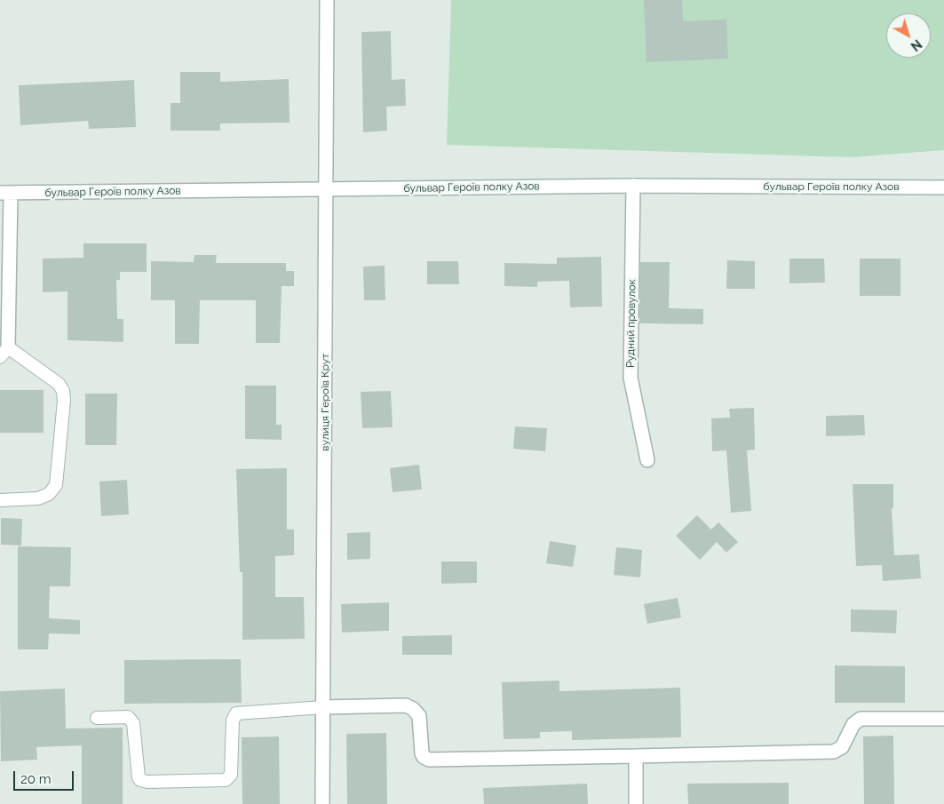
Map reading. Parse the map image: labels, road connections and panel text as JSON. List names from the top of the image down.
{
  "streets": {
    "street": ["бульвар Героїв полку Азов", "Рудний провулок", "вулиця Героїв Крут"]
  },
  "crossings": [
    ["бульвар Героїв полку Азов", "Рудний провулок"],
    ["бульвар Героїв полку Азов", "вулиця Героїв Крут"]
  ],
  "scale_bar": "20 m",
  "north": "bottom right"
}
